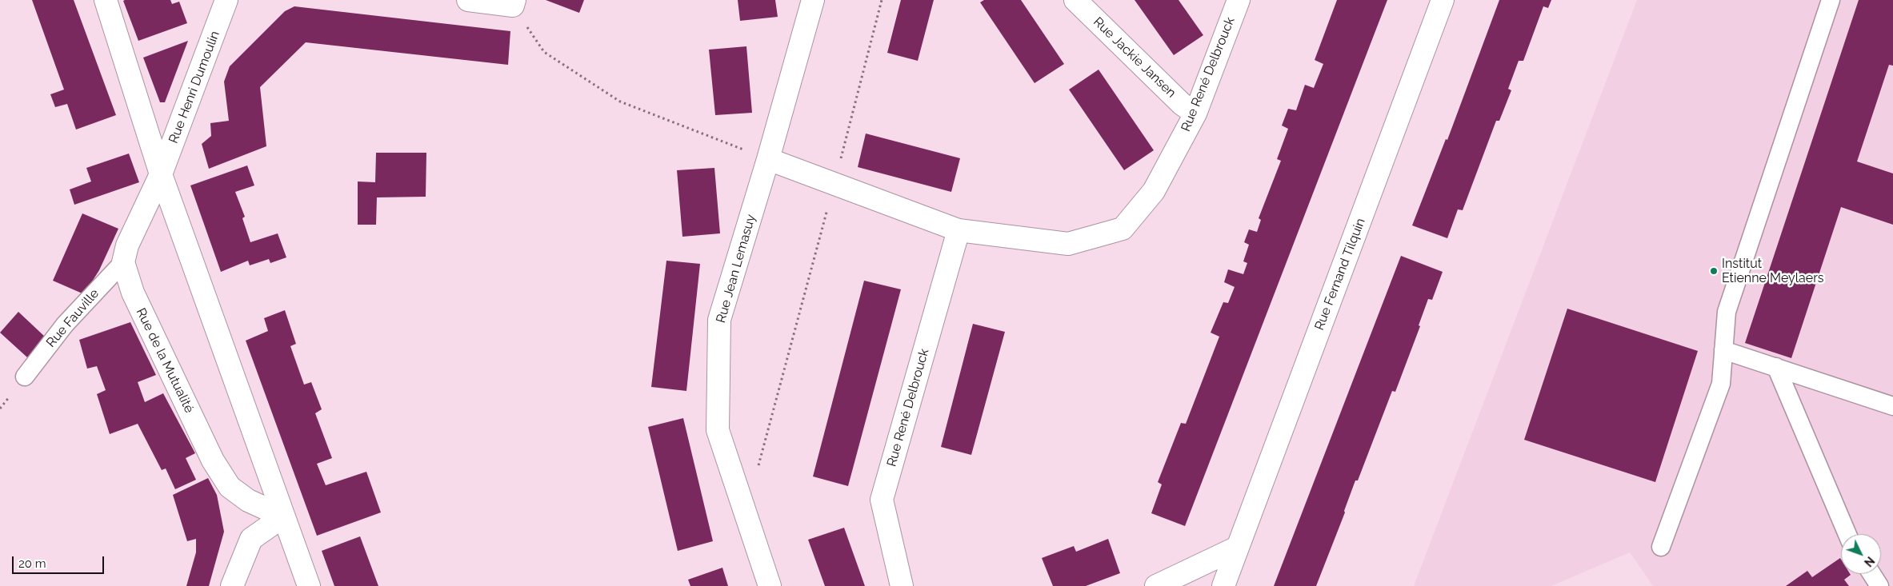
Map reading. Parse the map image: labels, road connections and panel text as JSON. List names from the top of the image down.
{
  "streets": {
    "street": [
      "Rue Jackie Jansen",
      "Rue René Delbrouck",
      "Rue Henri Dumoulin",
      "Rue Jean Lemasuy",
      "Rue Fernand Tilquin",
      "Rue de la Mutualité"
    ],
    "lane": ["Rue Fauville"]
  },
  "crossings": [
    ["Rue Jackie Jansen", "Rue René Delbrouck"],
    ["Rue René Delbrouck", "Rue Jean Lemasuy"],
    ["Rue Fauville", "Rue de la Mutualité"]
  ],
  "places": ["Institut Etienne Meylaers"],
  "scale_bar": "20 m",
  "north": "bottom right"
}
